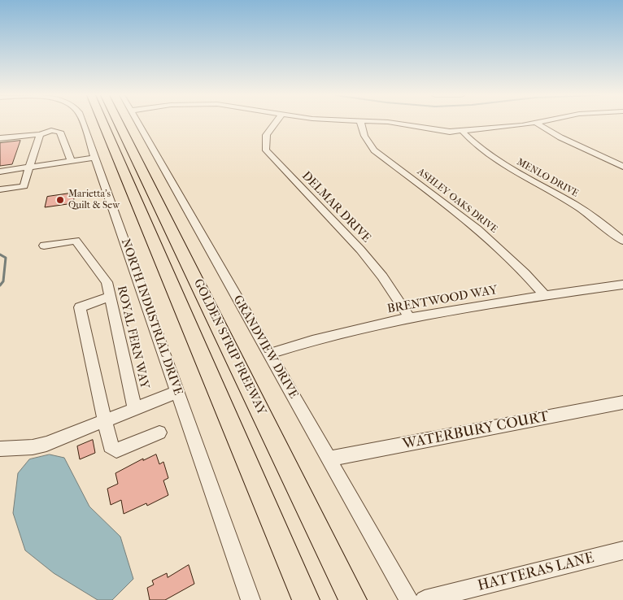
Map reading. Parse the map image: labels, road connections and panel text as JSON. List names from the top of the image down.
{
  "streets": {
    "highway": ["GOLDEN STRIP FREEWAY"],
    "street": [
      "MENLO DRIVE",
      "ASHLEY OAKS DRIVE",
      "DELMAR DRIVE",
      "BRENTWOOD WAY",
      "NORTH INDUSTRIAL DRIVE",
      "ROYAL FERN WAY",
      "GRANDVIEW DRIVE",
      "WATERBURY COURT",
      "HATTERAS LANE"
    ]
  },
  "crossings": [
    ["ASHLEY OAKS DRIVE", "BRENTWOOD WAY"],
    ["DELMAR DRIVE", "BRENTWOOD WAY"],
    ["BRENTWOOD WAY", "GRANDVIEW DRIVE"],
    ["GRANDVIEW DRIVE", "WATERBURY COURT"]
  ],
  "places": ["Marietta's Quilt & Sew"]
}
